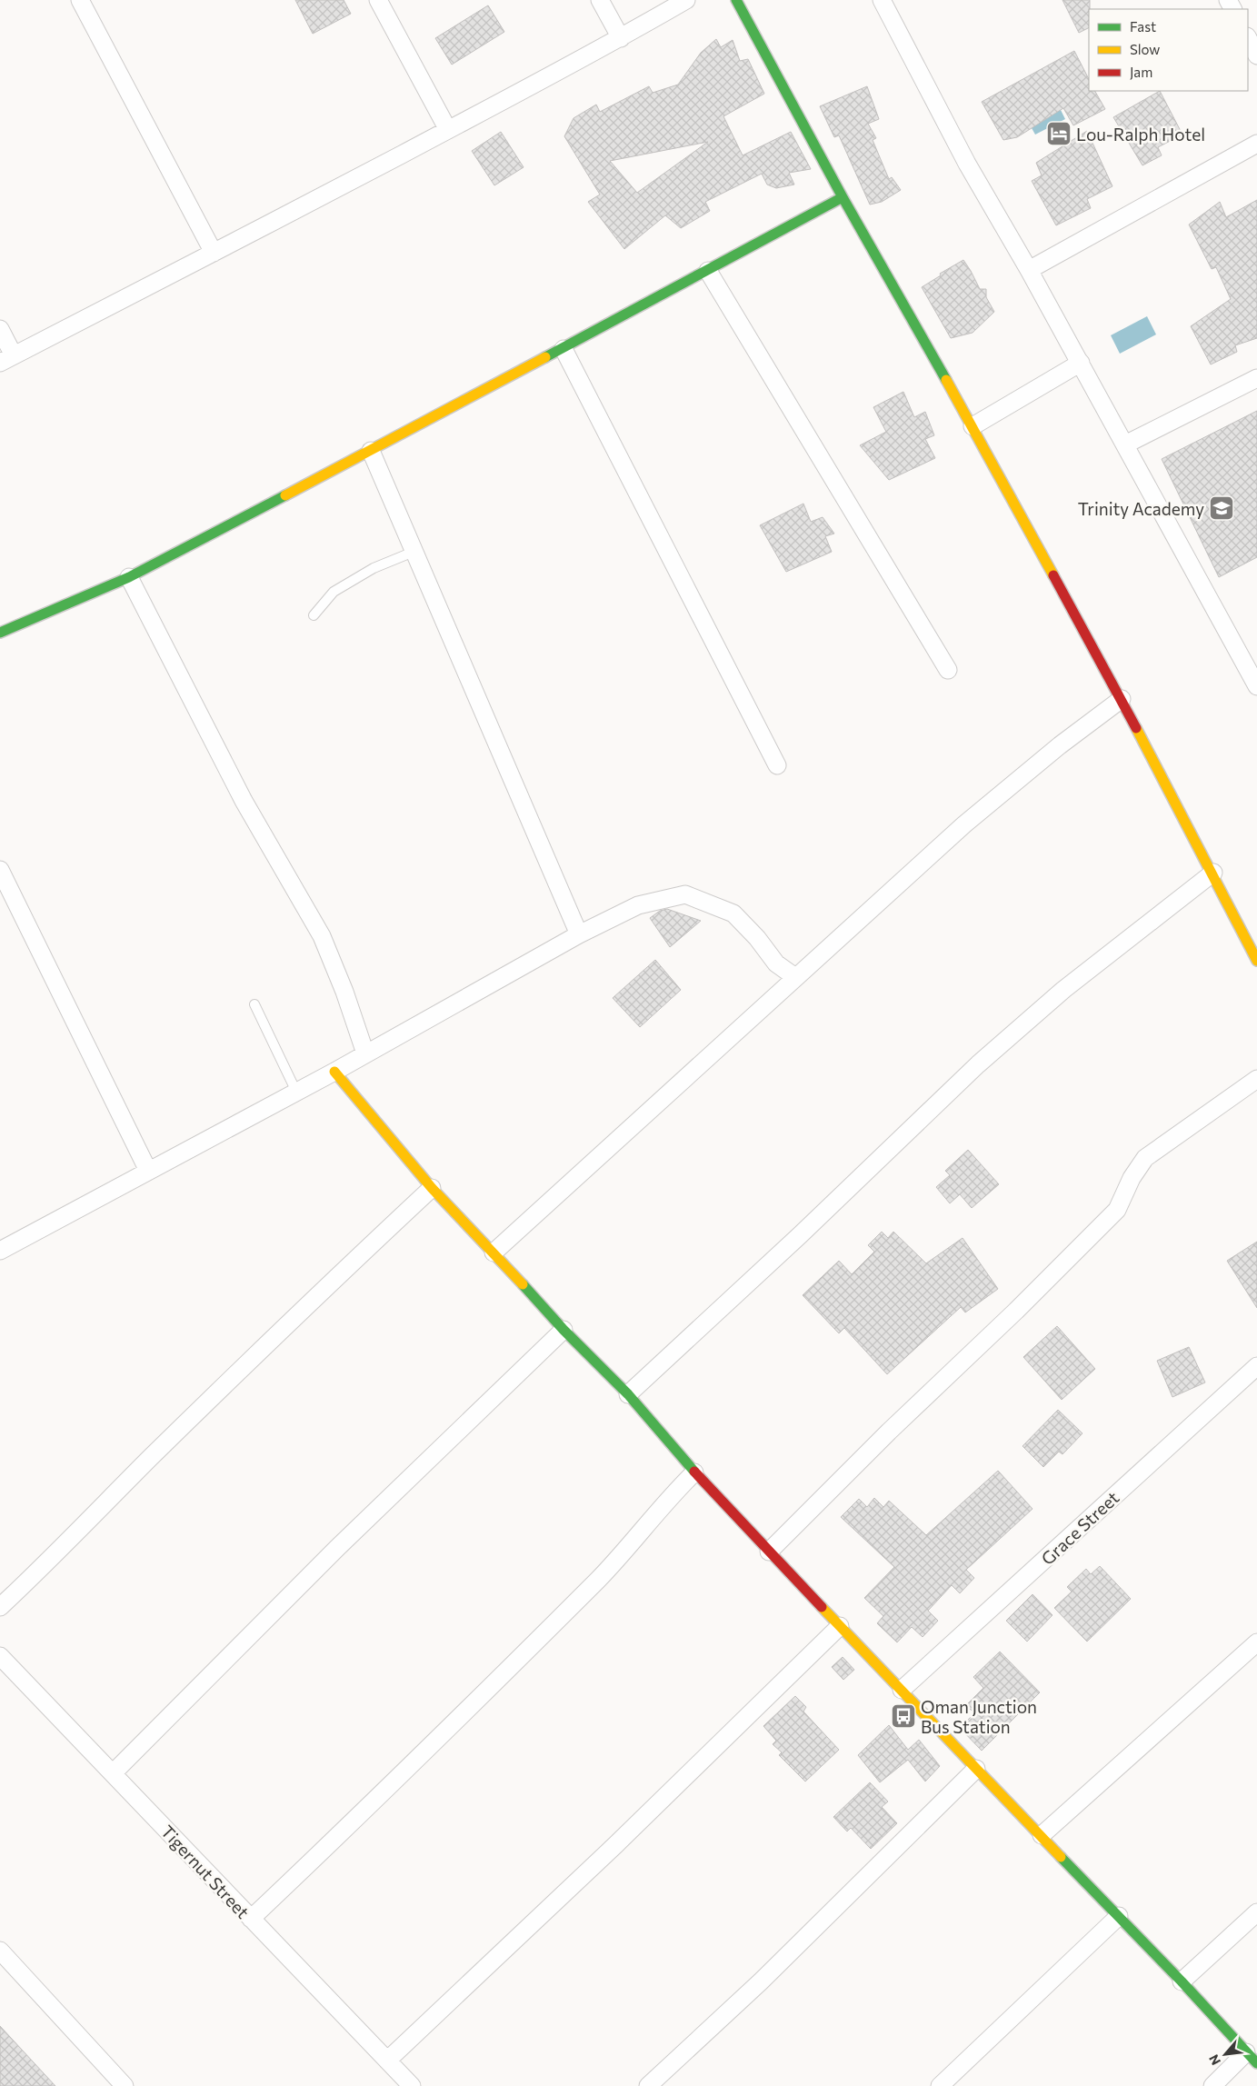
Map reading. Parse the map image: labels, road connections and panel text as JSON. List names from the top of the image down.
{
  "streets": {
    "street": ["Grace Street", "Tigernut Street"]
  },
  "places": {
    "hotel": ["Lou-Ralph Hotel"],
    "school or university": ["Trinity Academy"],
    "bus stop": ["Oman Junction Bus Station"]
  },
  "legend": ["Fast", "Slow", "Jam"],
  "north": "bottom left"
}
